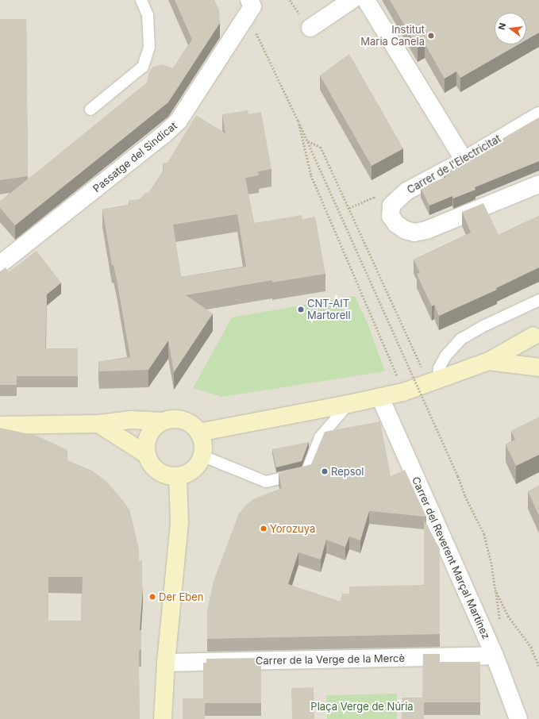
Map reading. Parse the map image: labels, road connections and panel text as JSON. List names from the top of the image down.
{
  "streets": {
    "street": [
      "Passatge del Sindicat",
      "Carrer de l'Electricitat",
      "Carrer del Reverent Marçal Martínez",
      "Carrer de la Verge de la Mercè"
    ]
  },
  "crossings": [
    ["Carrer del Reverent Marçal Martínez", "Carrer de la Verge de la Mercè"]
  ],
  "parks": ["Plaça Verge de Núria"],
  "places": [
    "Institut Maria Canela",
    "CNT-AIT Martorell",
    "Repsol",
    "Yorozuya",
    "Der Eben"
  ],
  "north": "left"
}
